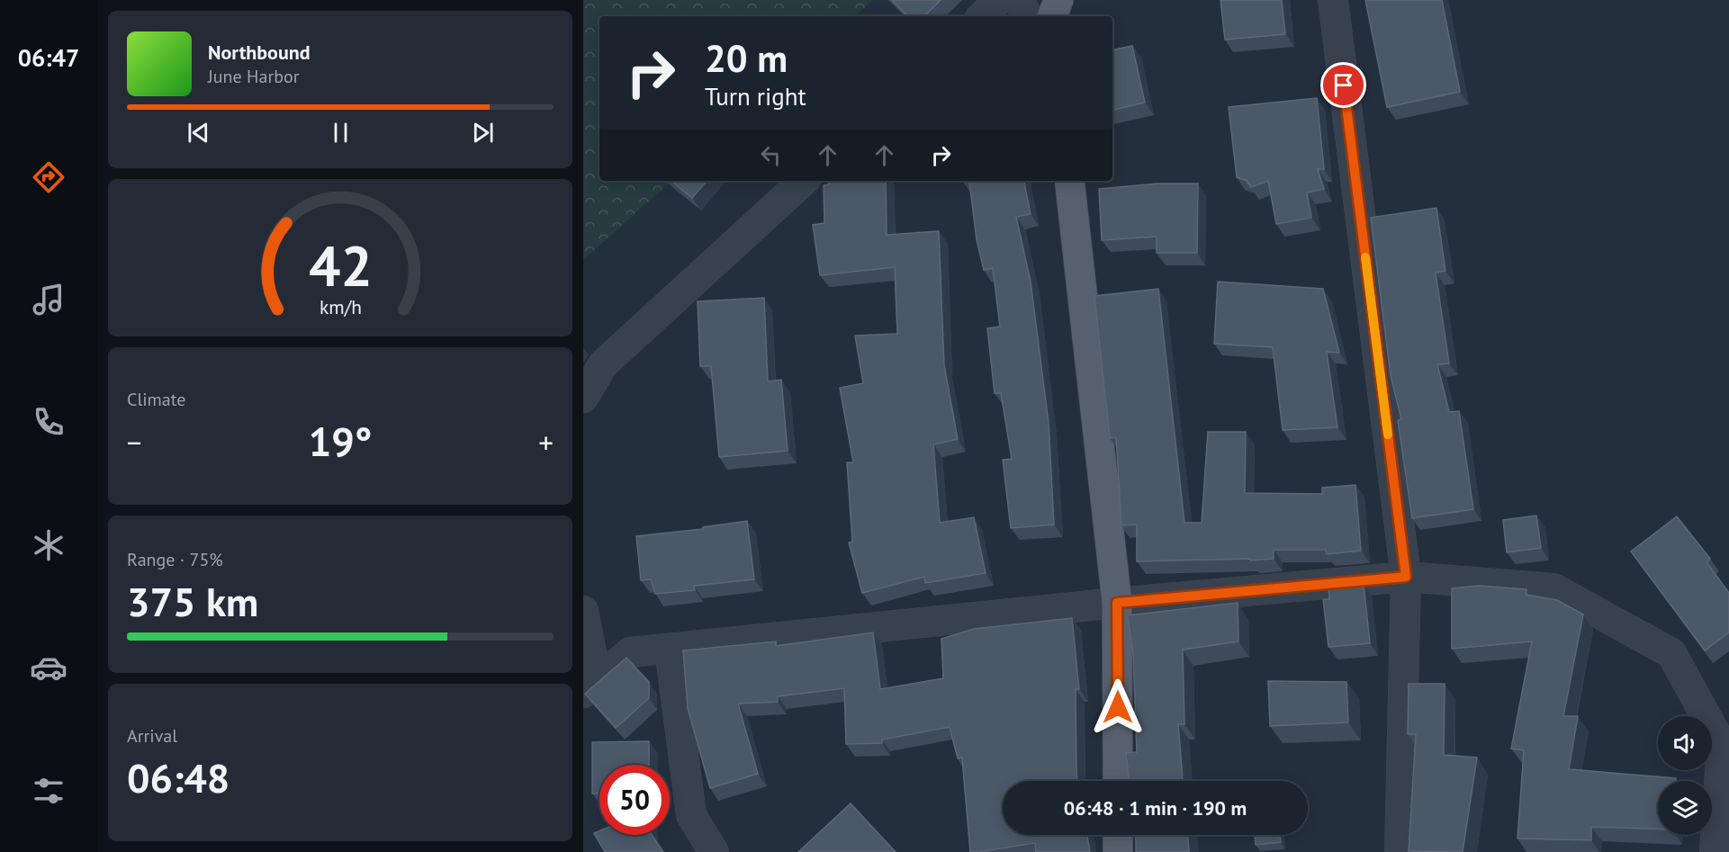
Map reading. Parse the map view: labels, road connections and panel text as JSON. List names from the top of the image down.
{
  "page": {
    "tabs": "06:47",
    "turn": ["20 m", "Turn right"],
    "song": ["Northbound", "June Harbor"],
    "tile": [
      "Climate",
      ["Range · 75%", "375 km"],
      ["Arrival", "06:48"]
    ],
    "heat": ["−", "19°", "+"],
    "limit": "50",
    "trip": "06:48 · 1 min · 190 m",
    "gauge": ["42", "km/h"]
  }
}
